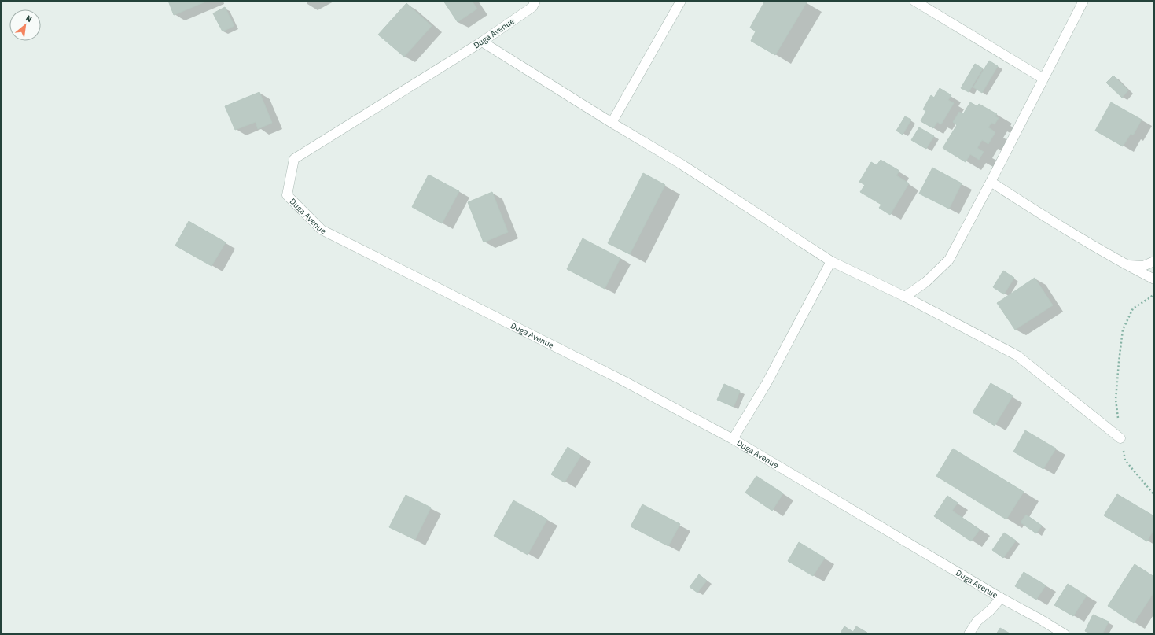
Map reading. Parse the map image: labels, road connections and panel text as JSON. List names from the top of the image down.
{
  "streets": {
    "street": ["Duga Avenue"]
  },
  "north": "top right"
}
